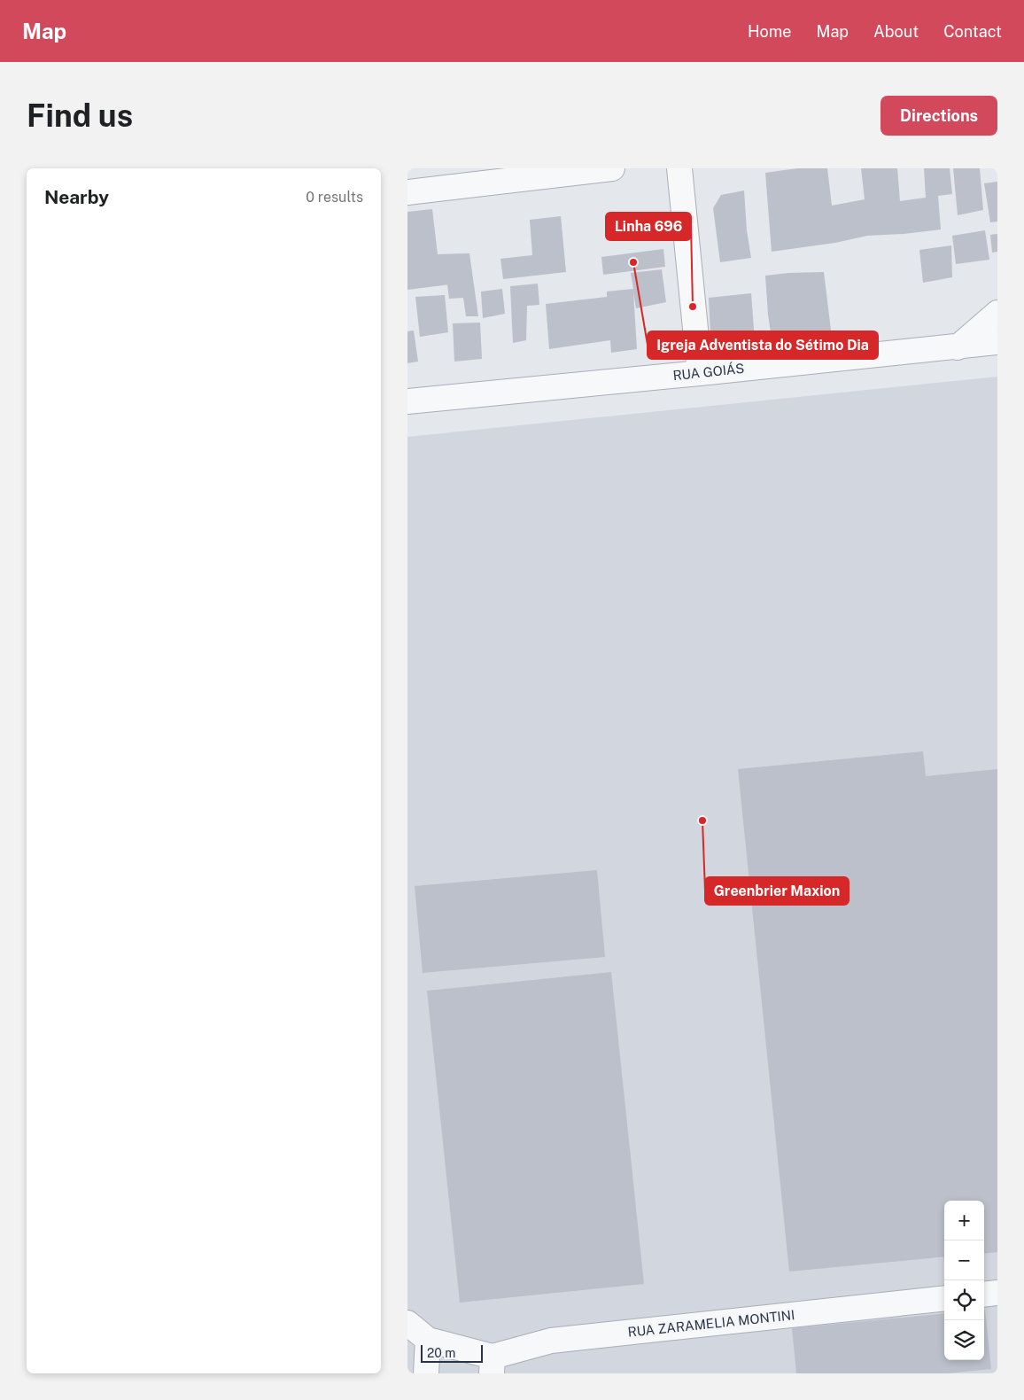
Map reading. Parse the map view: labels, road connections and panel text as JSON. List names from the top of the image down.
{
  "streets": {
    "street": ["RUA GOIÁS", "RUA ZARAMELIA MONTINI"]
  },
  "places": ["Igreja Adventista do Sétimo Dia", "Linha 696", "Greenbrier Maxion"],
  "scale_bar": "20 m",
  "page": {
    "header": "Map",
    "nav": [
      "Home",
      "Map",
      "About",
      "Contact"
    ],
    "buttons": "Directions",
    "title": "Find us",
    "heading": ["Nearby", "0 results"],
    "map_buttons": ["+", "−"],
    "scale": "20 m"
  }
}
